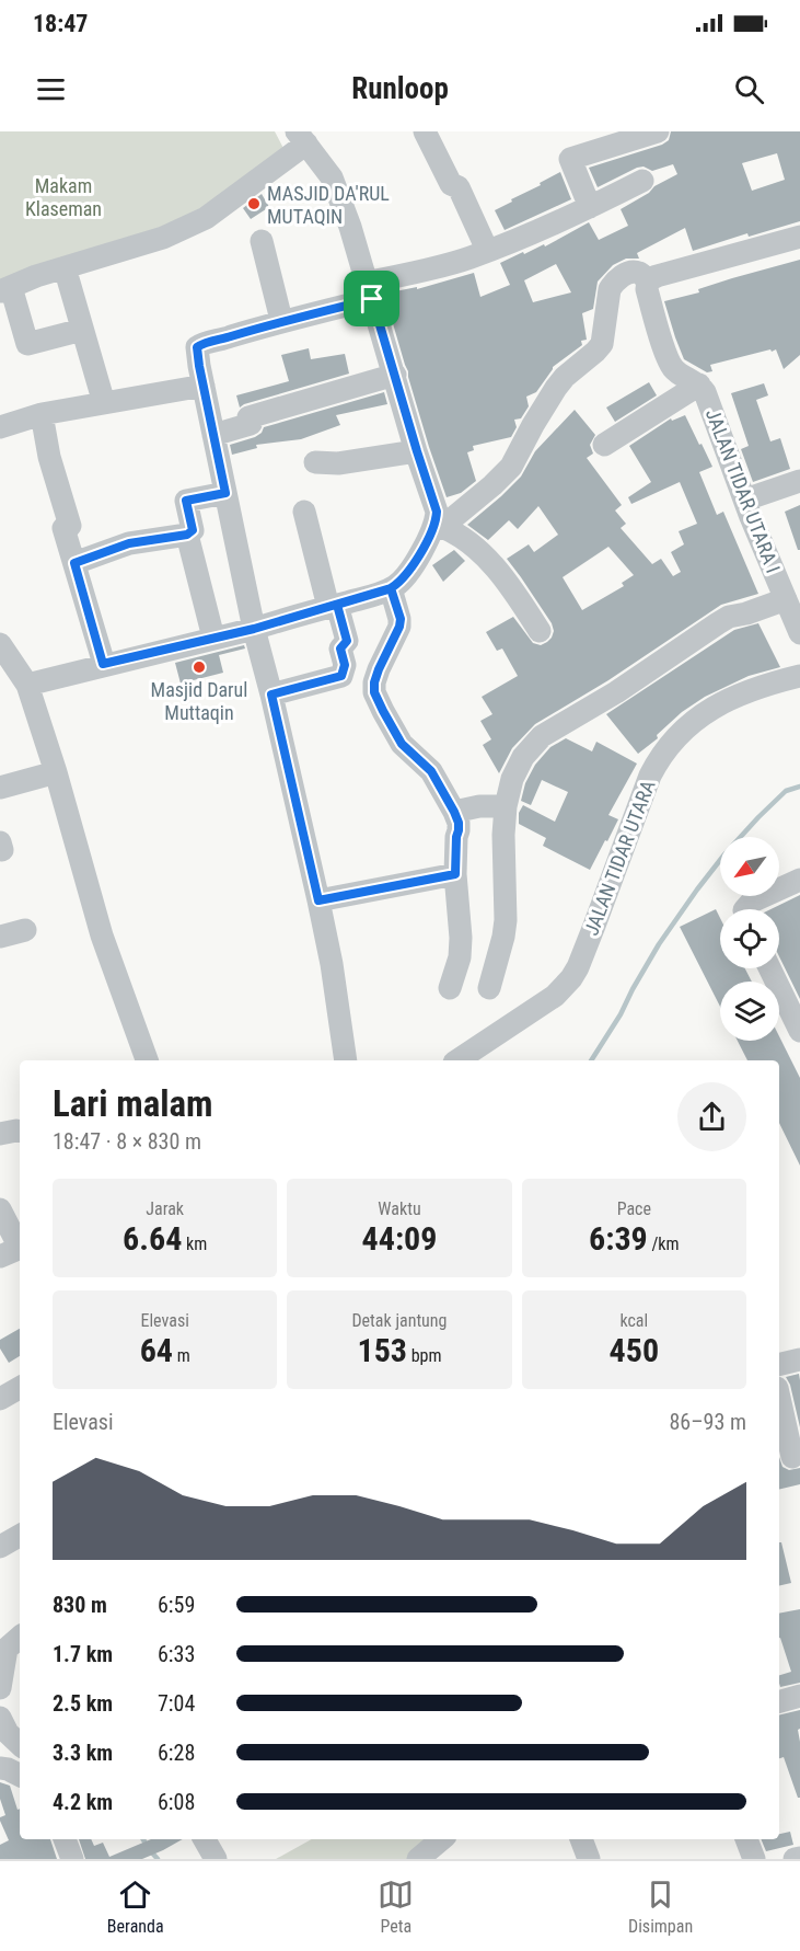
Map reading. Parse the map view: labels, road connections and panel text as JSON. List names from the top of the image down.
{
  "streets": {
    "street": ["JALAN TIDAR UTARA I", "JALAN TIDAR UTARA"]
  },
  "parks": ["Makam Klaseman"],
  "places": ["MASJID DA'RUL MUTAQIN", "Masjid Darul Muttaqin"],
  "north": "bottom left",
  "page": {
    "status": "18:47",
    "header": "Runloop",
    "heading": ["Lari malam", "18:47 · 8 × 830 m"],
    "stats": [
      ["Jarak", "6.64 km"],
      ["Waktu", "44:09"],
      ["Pace", "6:39 /km"],
      ["Elevasi", "64 m"],
      ["Detak jantung", "153 bpm"],
      ["kcal", "450"]
    ],
    "chart": ["Elevasi", "86–93 m"],
    "list": [
      {
        "name": "830 m",
        "note": "6:59"
      },
      {
        "name": "1.7 km",
        "note": "6:33"
      },
      {
        "name": "2.5 km",
        "note": "7:04"
      },
      {
        "name": "3.3 km",
        "note": "6:28"
      },
      {
        "name": "4.2 km",
        "note": "6:08"
      }
    ],
    "tabs": ["Beranda", "Peta", "Disimpan"]
  }
}
